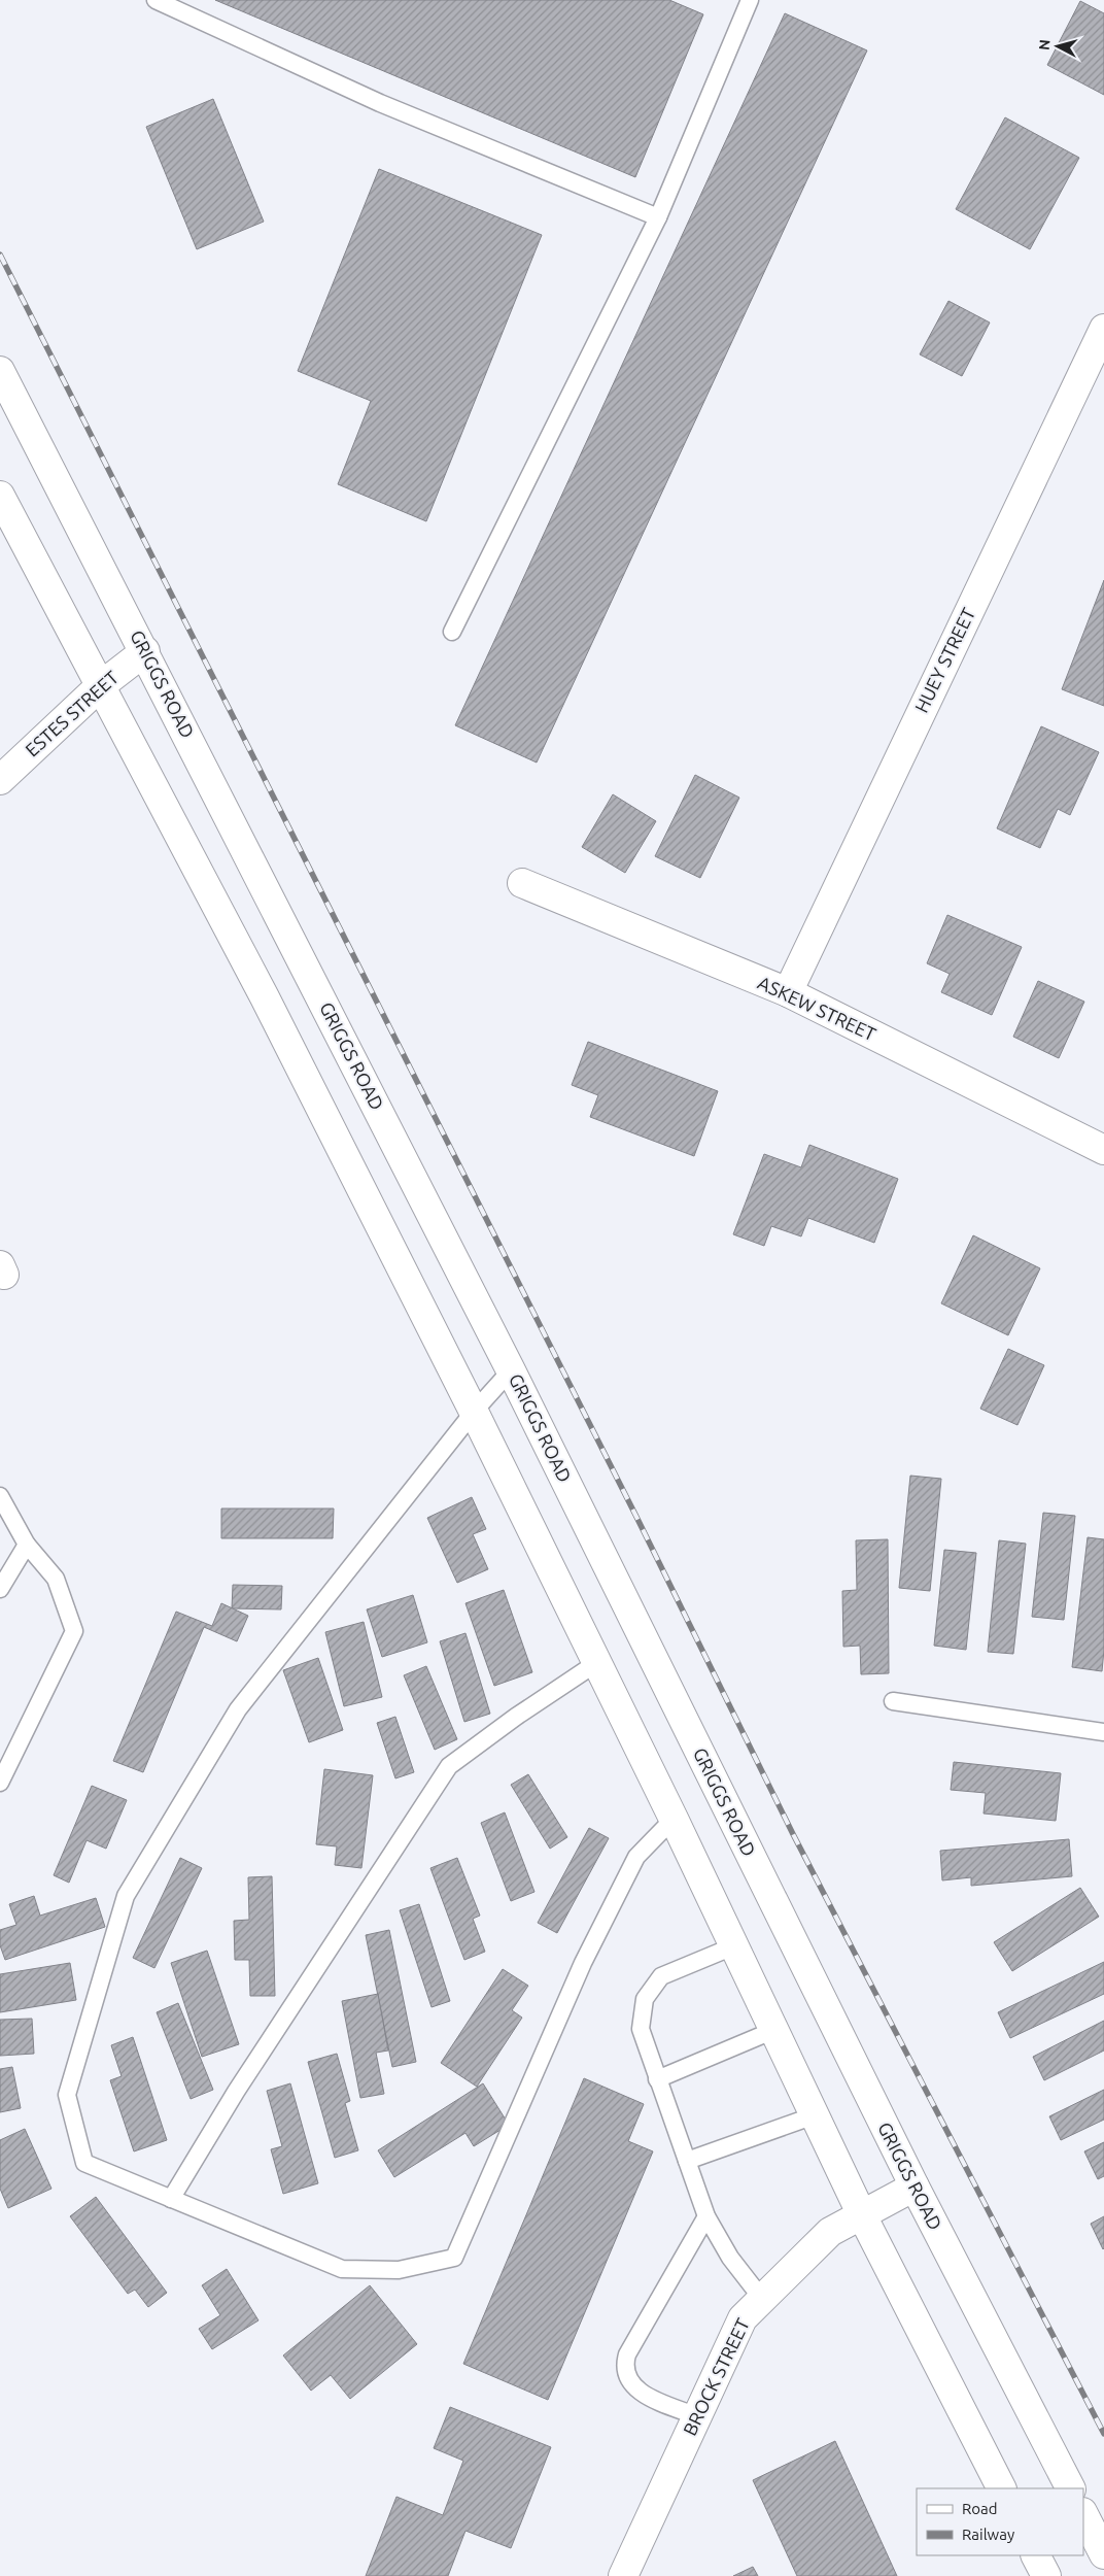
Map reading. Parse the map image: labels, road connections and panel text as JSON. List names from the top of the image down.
{
  "streets": {
    "main road": [
      "HUEY STREET",
      "GRIGGS ROAD",
      "ESTES STREET",
      "ASKEW STREET",
      "BROCK STREET"
    ]
  },
  "crossings": [
    ["HUEY STREET", "ASKEW STREET"],
    ["GRIGGS ROAD", "ESTES STREET"],
    ["GRIGGS ROAD", "BROCK STREET"]
  ],
  "legend": ["Road", "Railway"],
  "north": "left"
}
